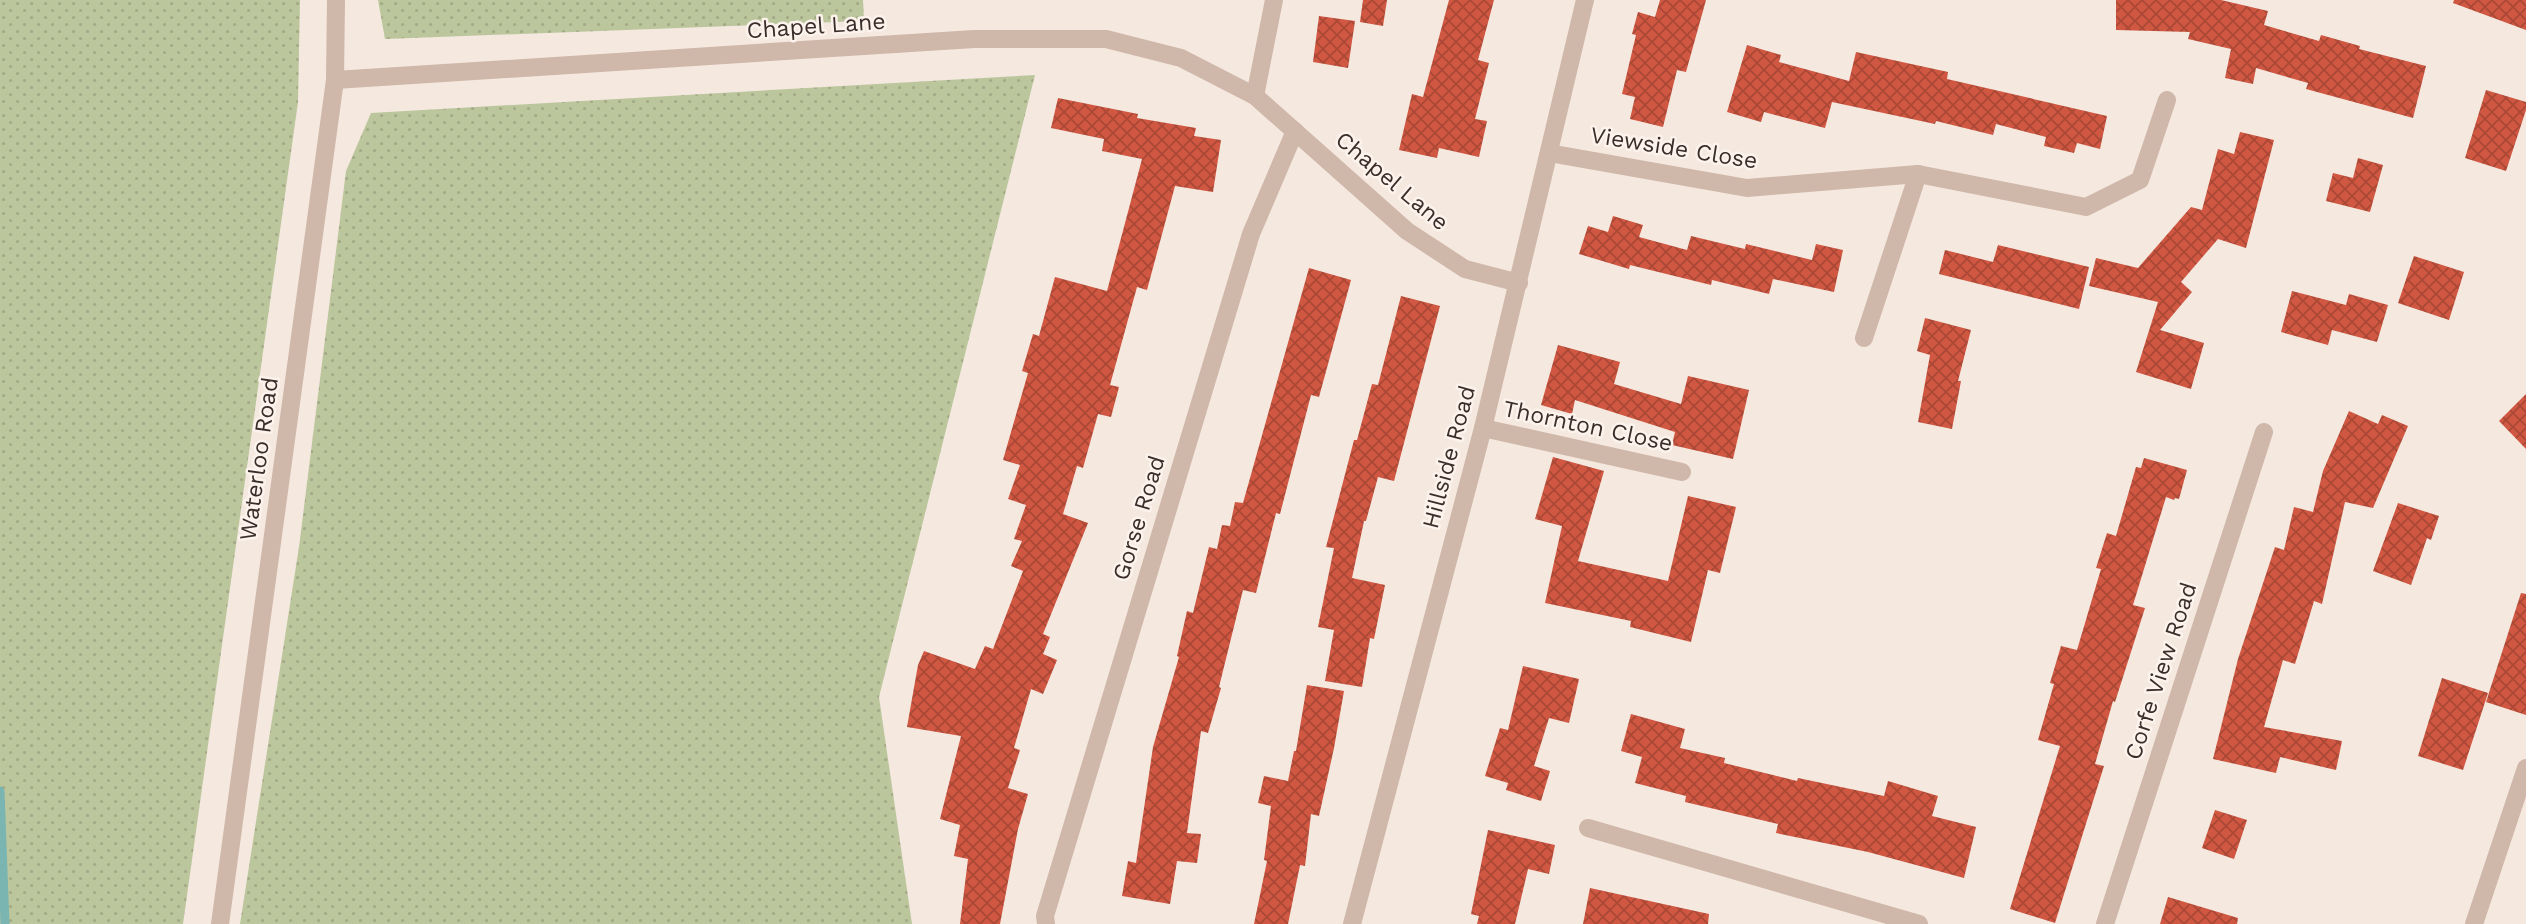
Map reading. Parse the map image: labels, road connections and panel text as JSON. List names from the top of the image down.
{
  "streets": {
    "street": [
      "Chapel Lane",
      "Viewside Close",
      "Thornton Close",
      "Hillside Road",
      "Waterloo Road",
      "Gorse Road",
      "Corfe View Road"
    ]
  },
  "crossings": [
    ["Chapel Lane", "Hillside Road"],
    ["Chapel Lane", "Waterloo Road"],
    ["Chapel Lane", "Gorse Road"],
    ["Viewside Close", "Hillside Road"],
    ["Thornton Close", "Hillside Road"]
  ]
}
